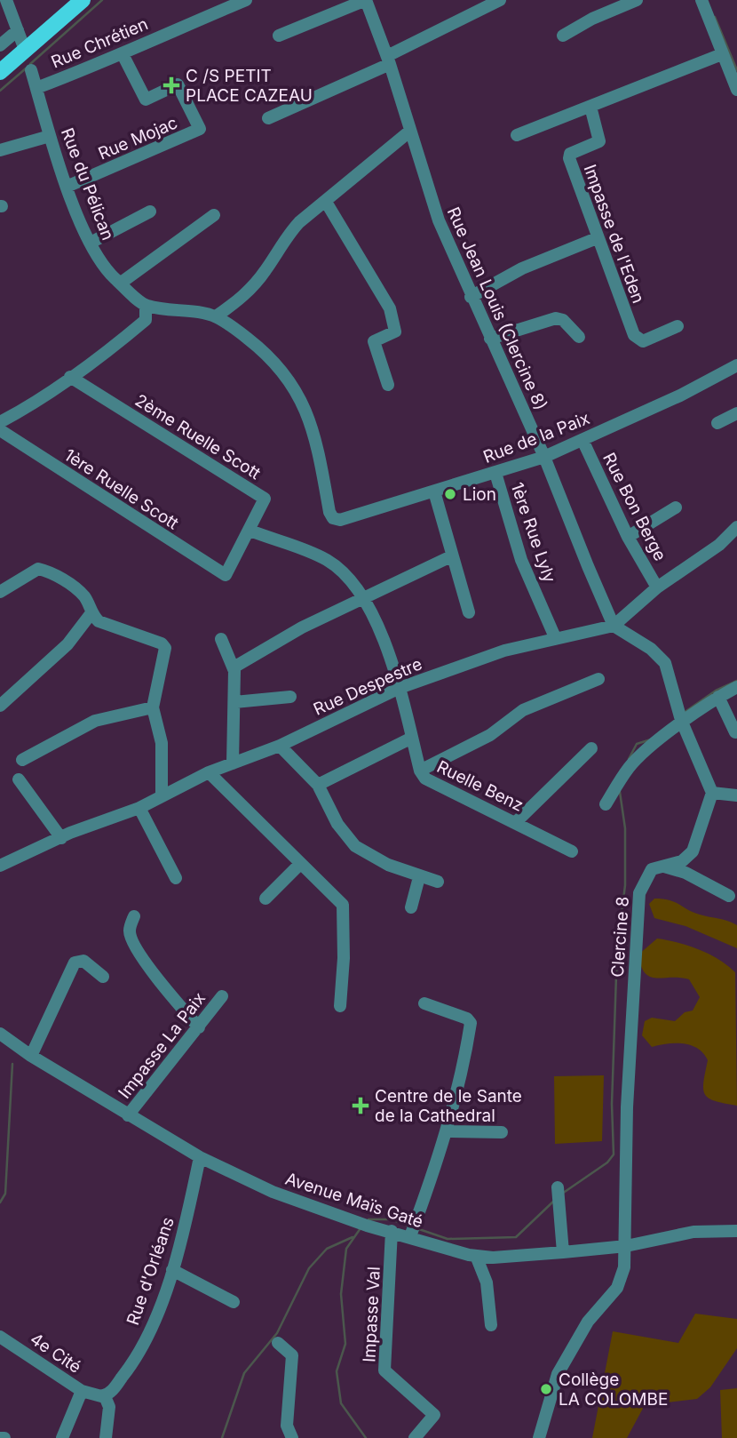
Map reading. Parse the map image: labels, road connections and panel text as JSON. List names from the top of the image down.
{
  "streets": {
    "street": [
      "Rue Chrétien",
      "Rue Mojac",
      "Rue du Pélican",
      "Impasse de l'Eden",
      "Rue Jean Louis (Clercine 8)",
      "2ème Ruelle Scott",
      "Rue de la Paix",
      "1ère Ruelle Scott",
      "Rue Bon Berge",
      "1ère Rue Lyly",
      "Rue Despestre",
      "Ruelle Benz",
      "Clercine 8",
      "Impasse La Paix",
      "Avenue Maïs Gaté",
      "Rue d'Orléans",
      "Impasse Val",
      "4e Cité"
    ]
  },
  "crossings": [
    ["Rue Chrétien", "Rue Mojac"],
    ["Rue Chrétien", "Rue du Pélican"],
    ["Rue Mojac", "Rue du Pélican"],
    ["Rue Jean Louis (Clercine 8)", "Rue de la Paix"],
    ["Rue Jean Louis (Clercine 8)", "Rue Despestre"],
    ["2ème Ruelle Scott", "1ère Ruelle Scott"],
    ["2ème Ruelle Scott", "Ruelle Benz"],
    ["Rue de la Paix", "Rue Bon Berge"],
    ["Rue de la Paix", "1ère Rue Lyly"],
    ["1ère Rue Lyly", "Rue Despestre"],
    ["Rue Despestre", "Ruelle Benz"],
    ["Clercine 8", "Avenue Maïs Gaté"],
    ["Impasse La Paix", "Avenue Maïs Gaté"],
    ["Avenue Maïs Gaté", "Rue d'Orléans"],
    ["Avenue Maïs Gaté", "Impasse Val"]
  ],
  "places": {
    "health": ["C /S PETIT PLACE CAZEAU", "Centre de le Sante de la Cathedral"],
    "other": ["Lion", "Collège LA COLOMBE"]
  }
}
